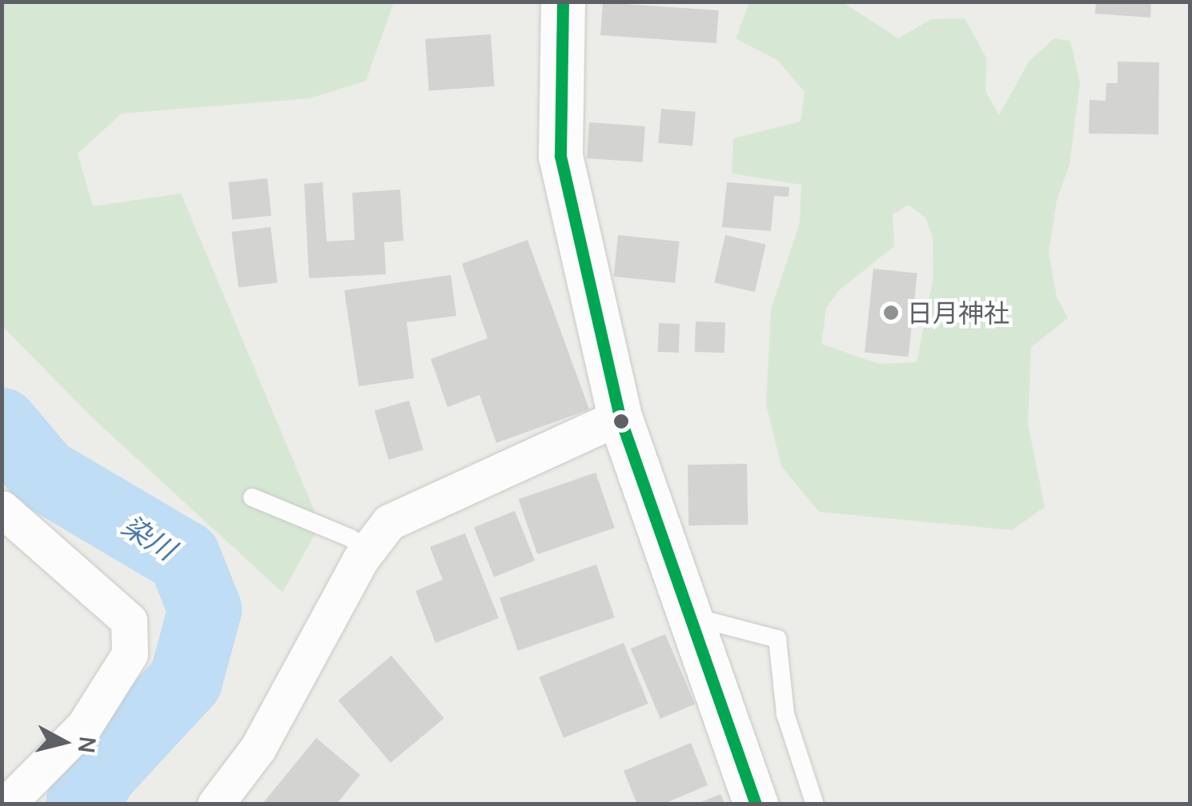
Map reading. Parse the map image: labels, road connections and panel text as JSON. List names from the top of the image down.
{
  "water": ["染川"],
  "places": ["日月神社"],
  "north": "right"
}
